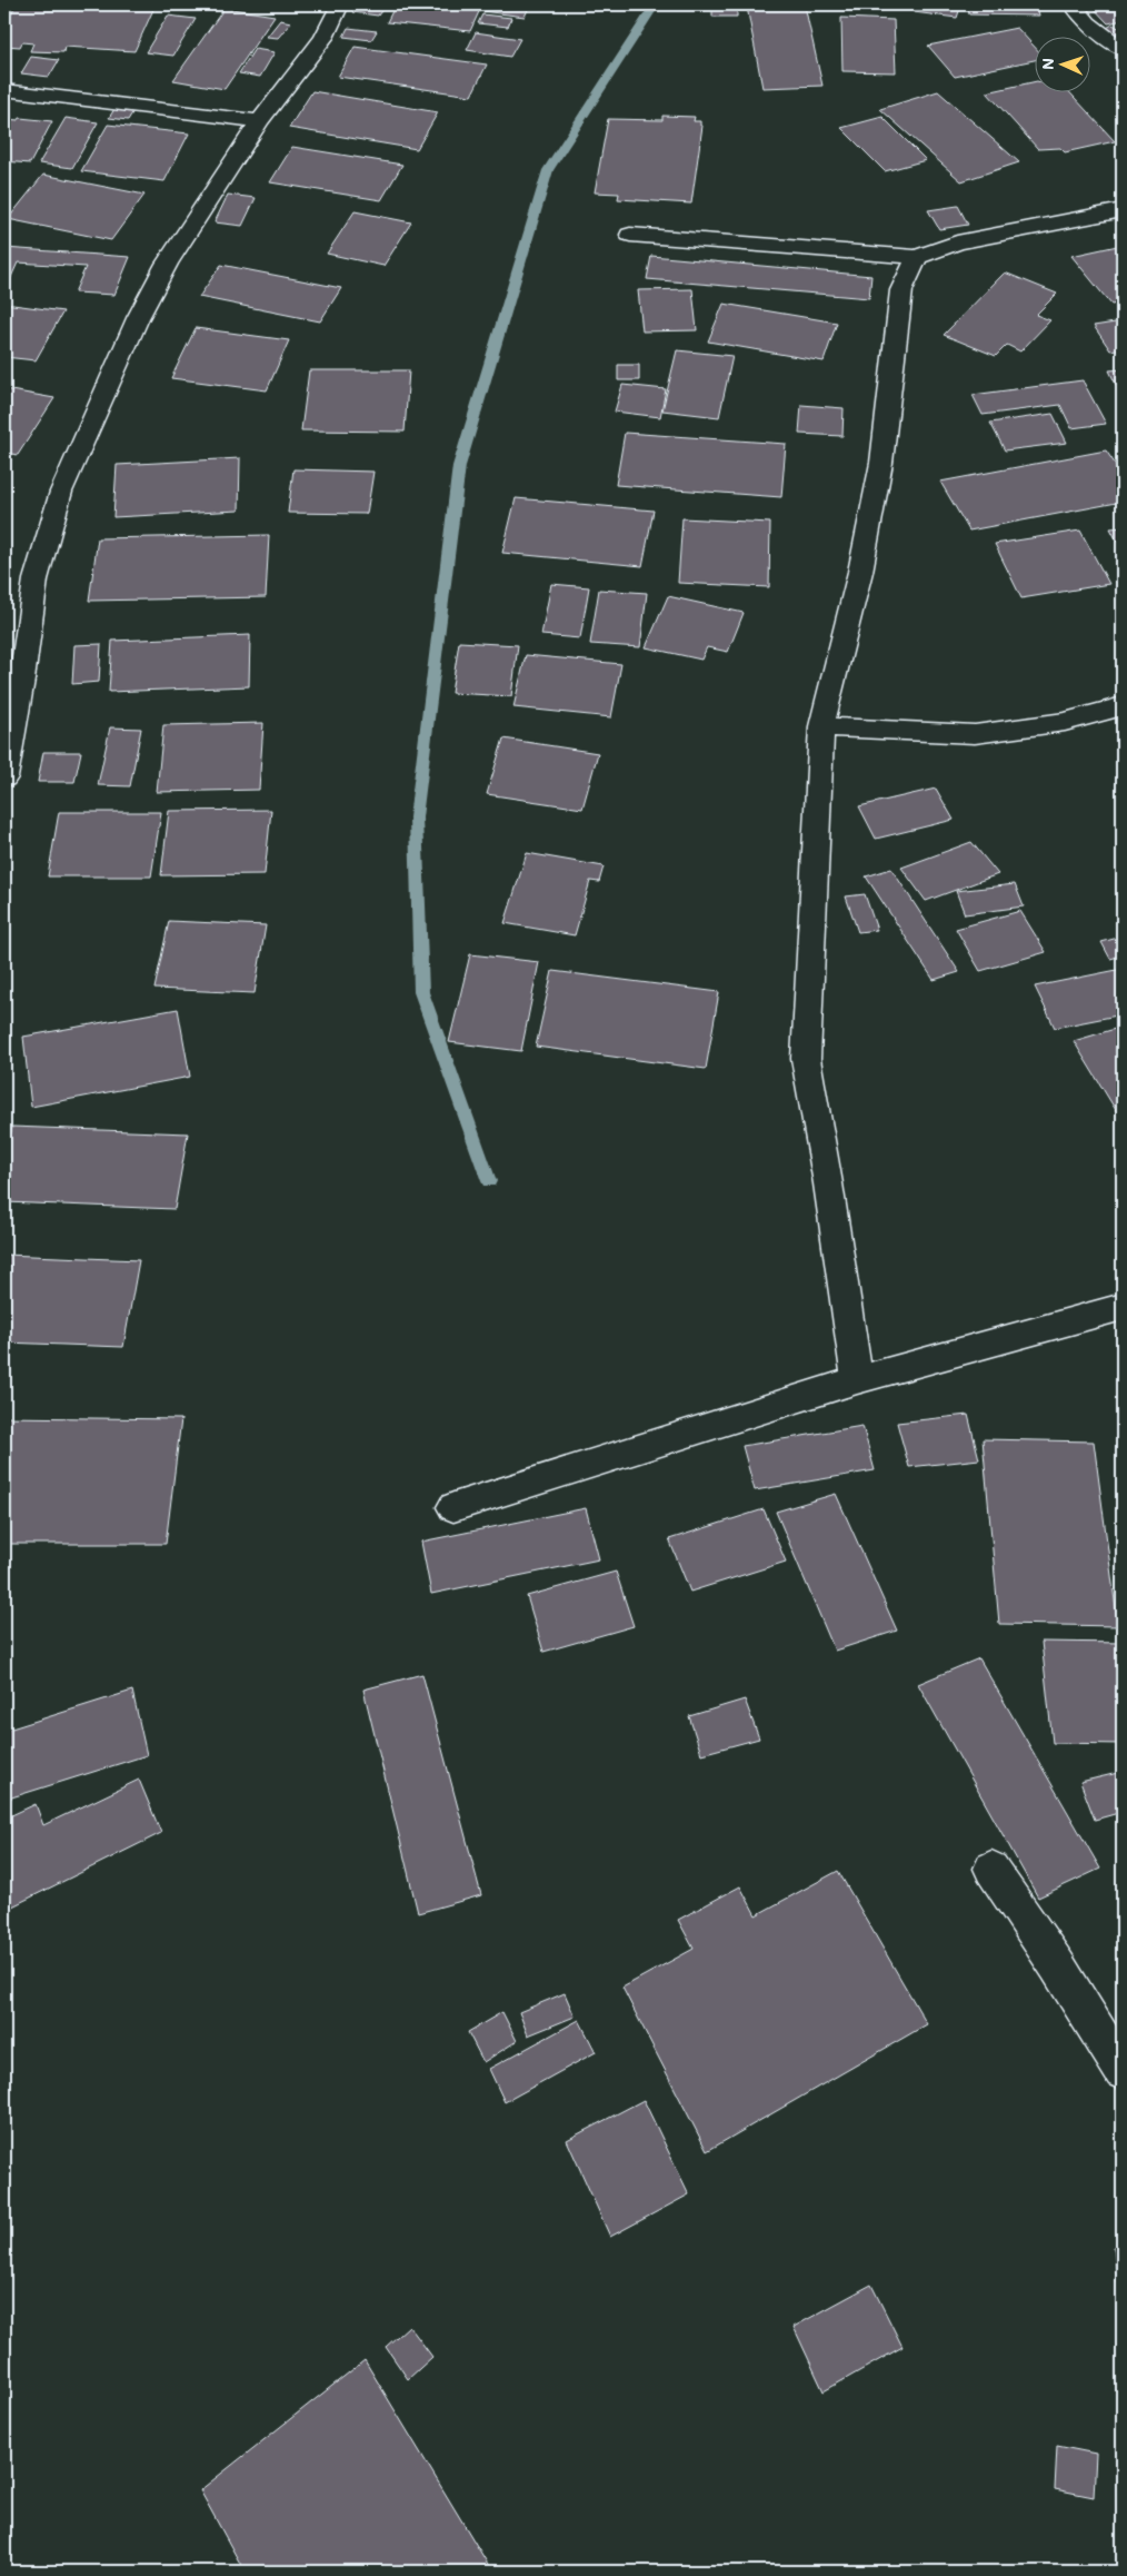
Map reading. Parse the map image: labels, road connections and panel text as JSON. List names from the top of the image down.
{
  "north": "left"
}
